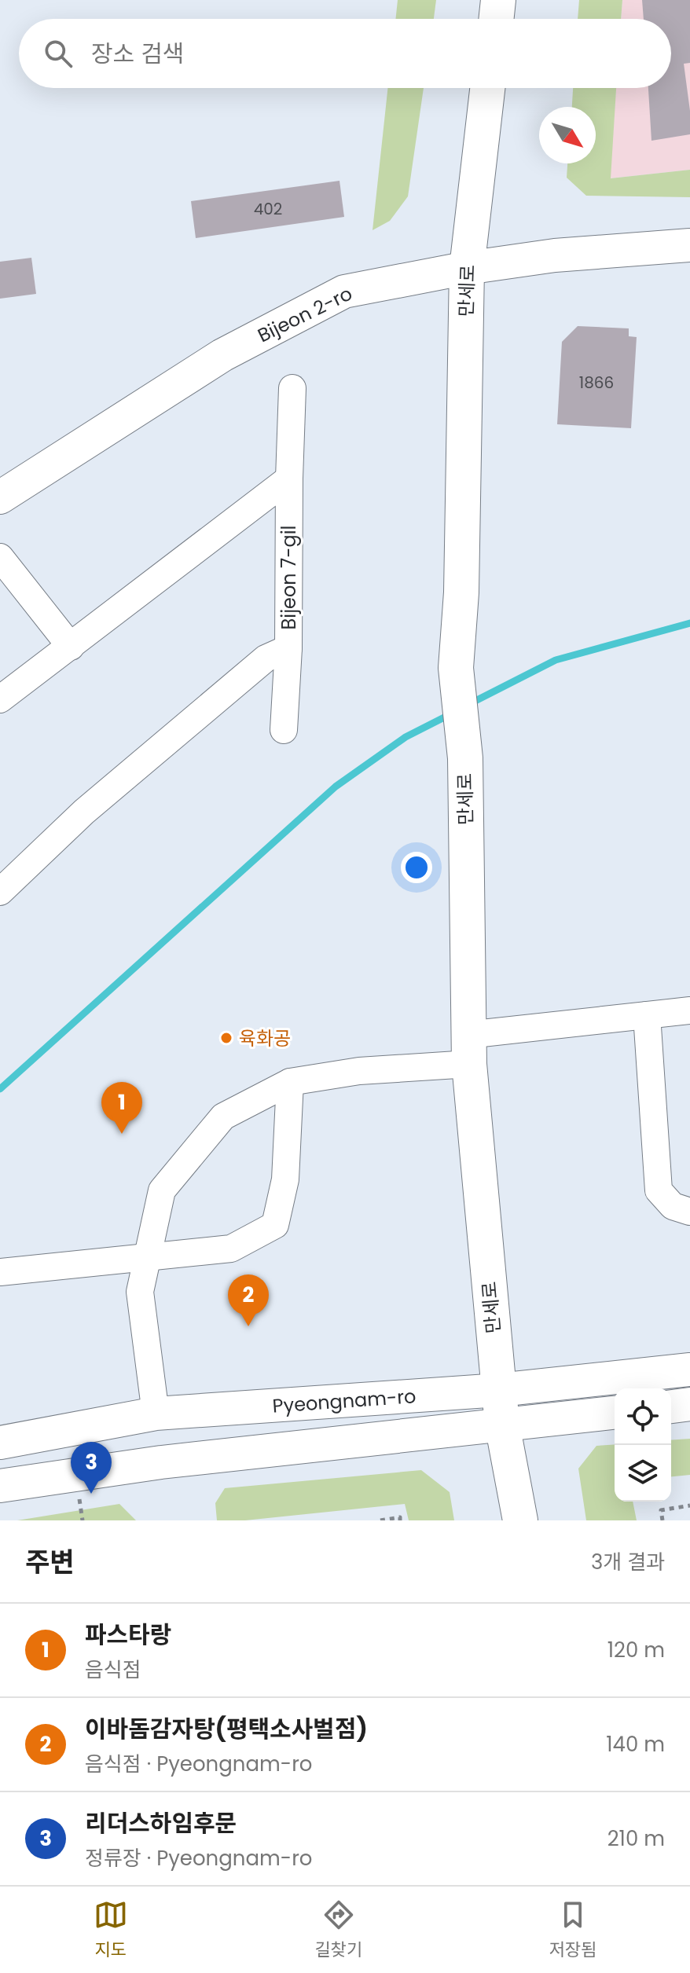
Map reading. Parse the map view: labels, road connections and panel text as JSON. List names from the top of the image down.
{
  "streets": {
    "main road": ["만세로"],
    "street": ["Bijeon 2-ro", "Bijeon 7-gil", "Pyeongnam-ro"]
  },
  "crossings": [
    ["만세로", "Bijeon 2-ro"],
    ["만세로", "Pyeongnam-ro"]
  ],
  "places": ["육화공"],
  "house_numbers": ["402", "1866"],
  "north": "bottom right",
  "page": {
    "search": "장소 검색",
    "pins": ["1", "2", "3"],
    "heading": ["주변", "3개 결과"],
    "list": [
      {
        "mark": "1",
        "name": "파스타랑",
        "note": "음식점",
        "value": "120 m"
      },
      {
        "mark": "2",
        "name": "이바돔감자탕(평택소사벌점)",
        "note": "음식점 · Pyeongnam-ro",
        "value": "140 m"
      },
      {
        "mark": "3",
        "name": "리더스하임후문",
        "note": "정류장 · Pyeongnam-ro",
        "value": "210 m"
      }
    ],
    "nav": ["지도", "길찾기", "저장됨"]
  }
}
